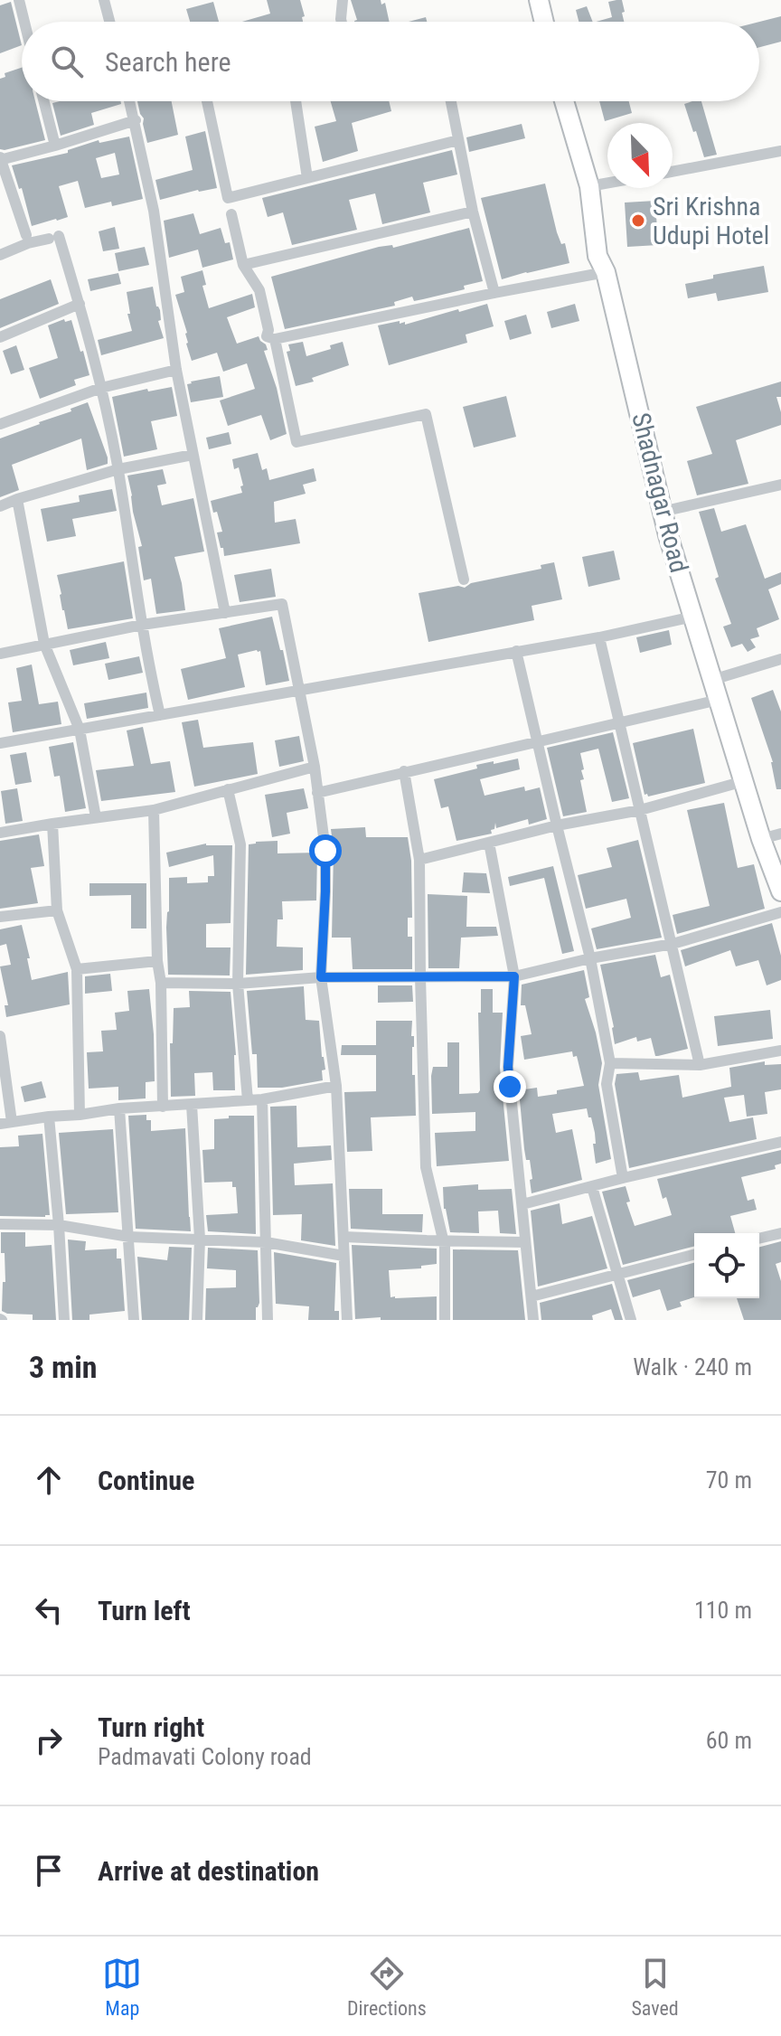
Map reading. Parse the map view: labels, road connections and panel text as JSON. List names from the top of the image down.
{
  "streets": {
    "main road": ["Shadnagar Road"]
  },
  "places": ["Sri Krishna Udupi Hotel"],
  "north": "bottom right",
  "page": {
    "search": "Search here",
    "heading": ["3 min", "Walk · 240 m"],
    "list": [
      ["Continue", "70 m"],
      ["Turn left", "110 m"],
      ["Turn right", "Padmavati Colony road", "60 m"],
      "Arrive at destination"
    ],
    "nav": ["Map", "Directions", "Saved"]
  }
}
